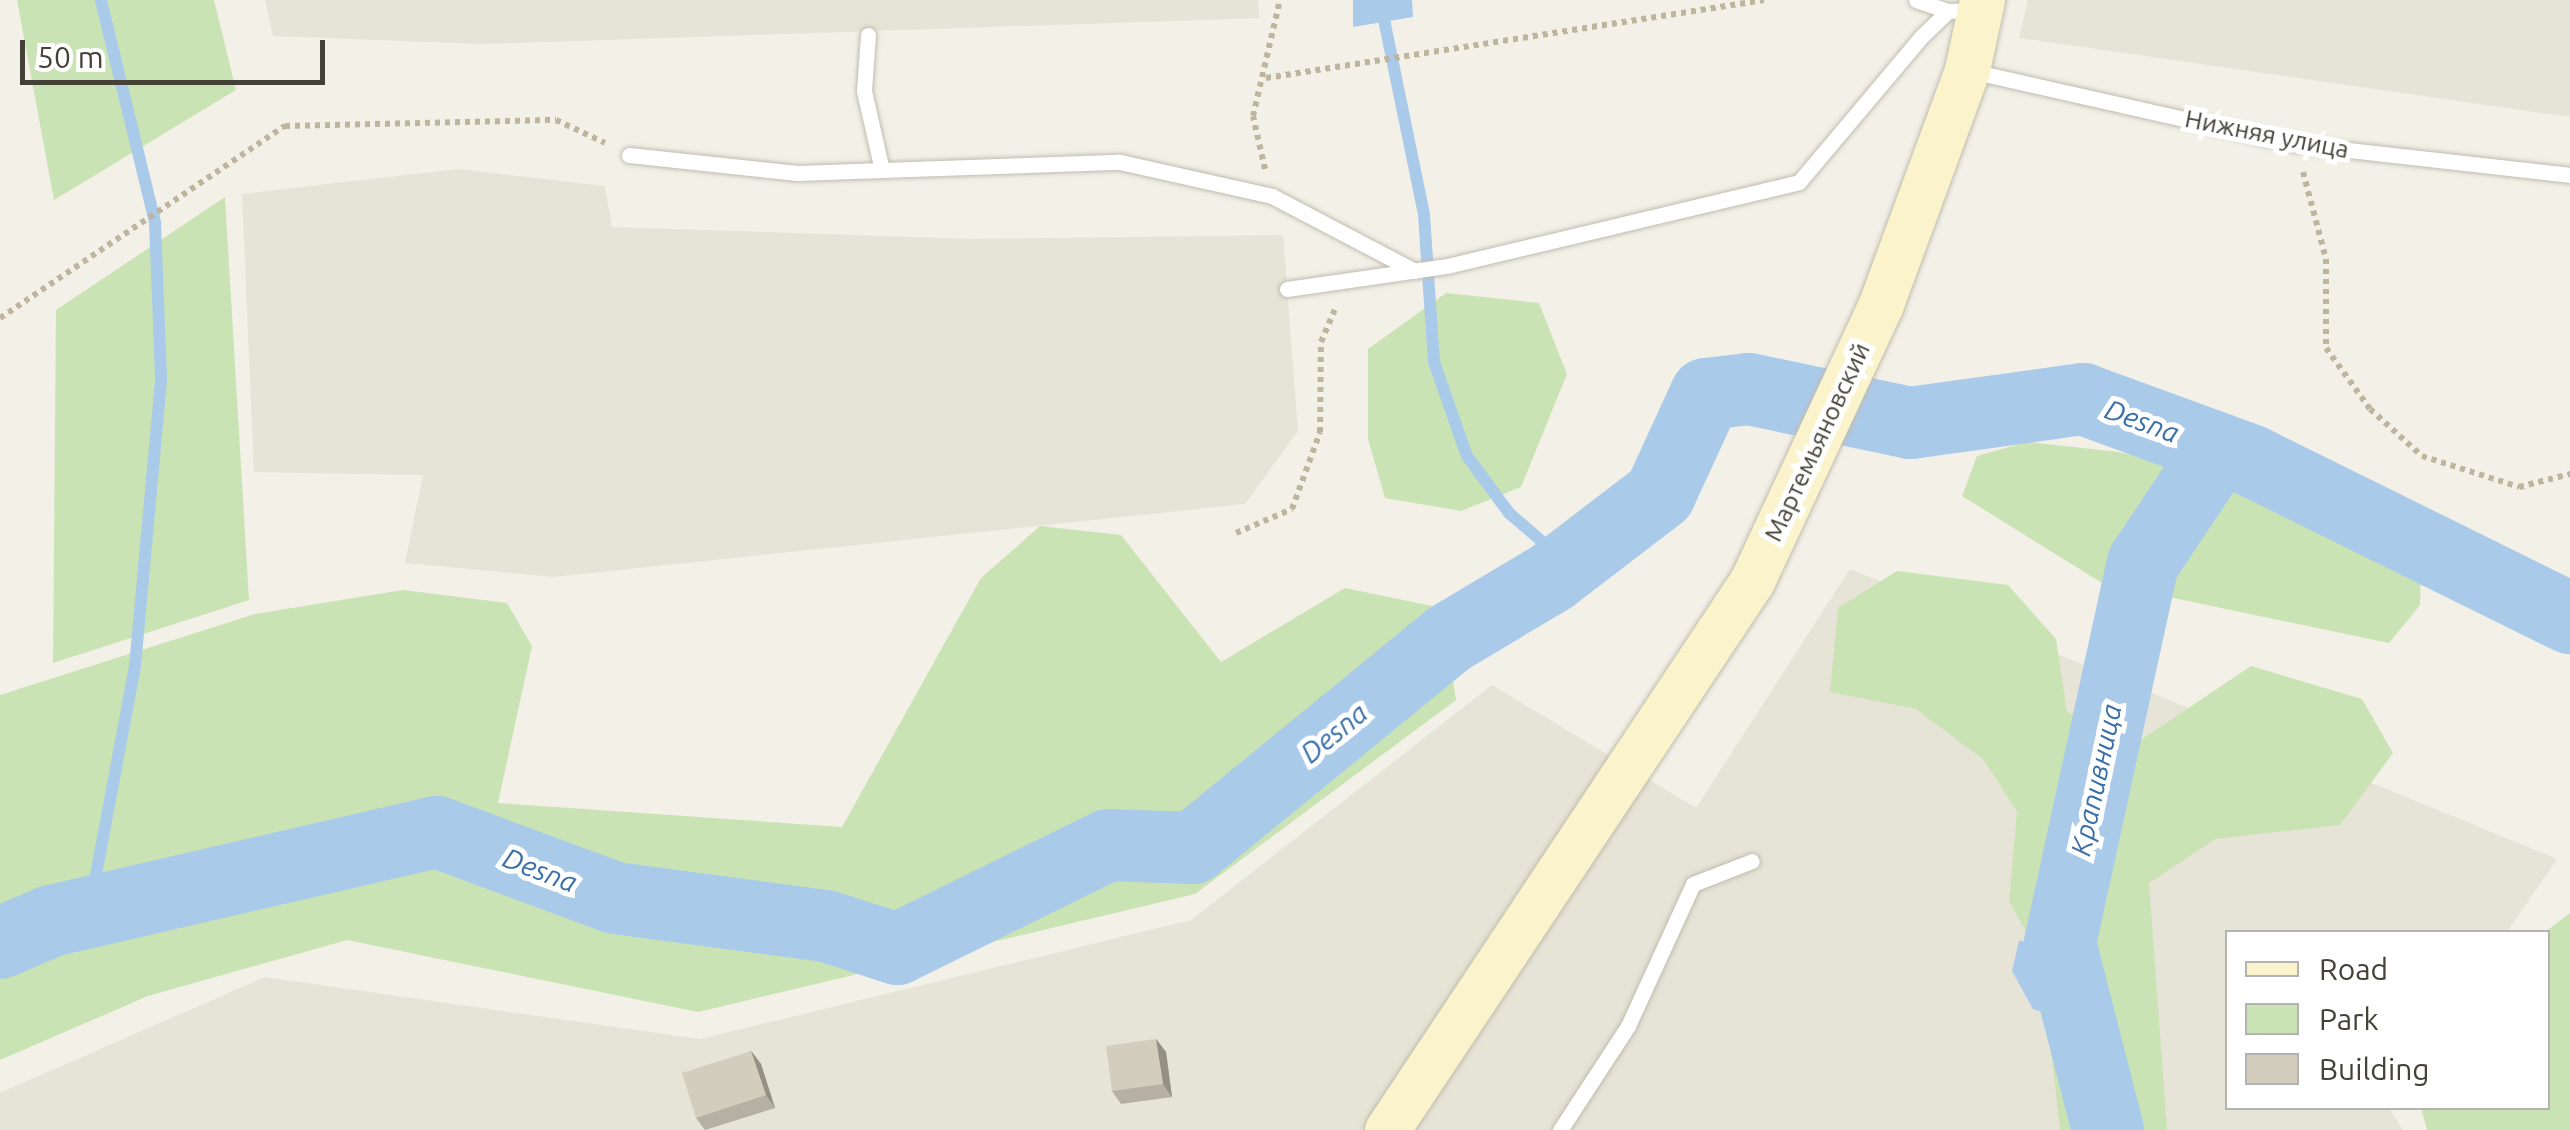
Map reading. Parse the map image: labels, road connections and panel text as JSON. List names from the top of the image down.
{
  "streets": {
    "street": ["Мартемьяновский"],
    "lane": ["Нижняя улица"]
  },
  "crossings": [
    ["Нижняя улица", "Мартемьяновский"]
  ],
  "water": ["Desna", "Крапивница"],
  "legend": ["Road", "Park", "Building"],
  "scale_bar": "50 m"
}
